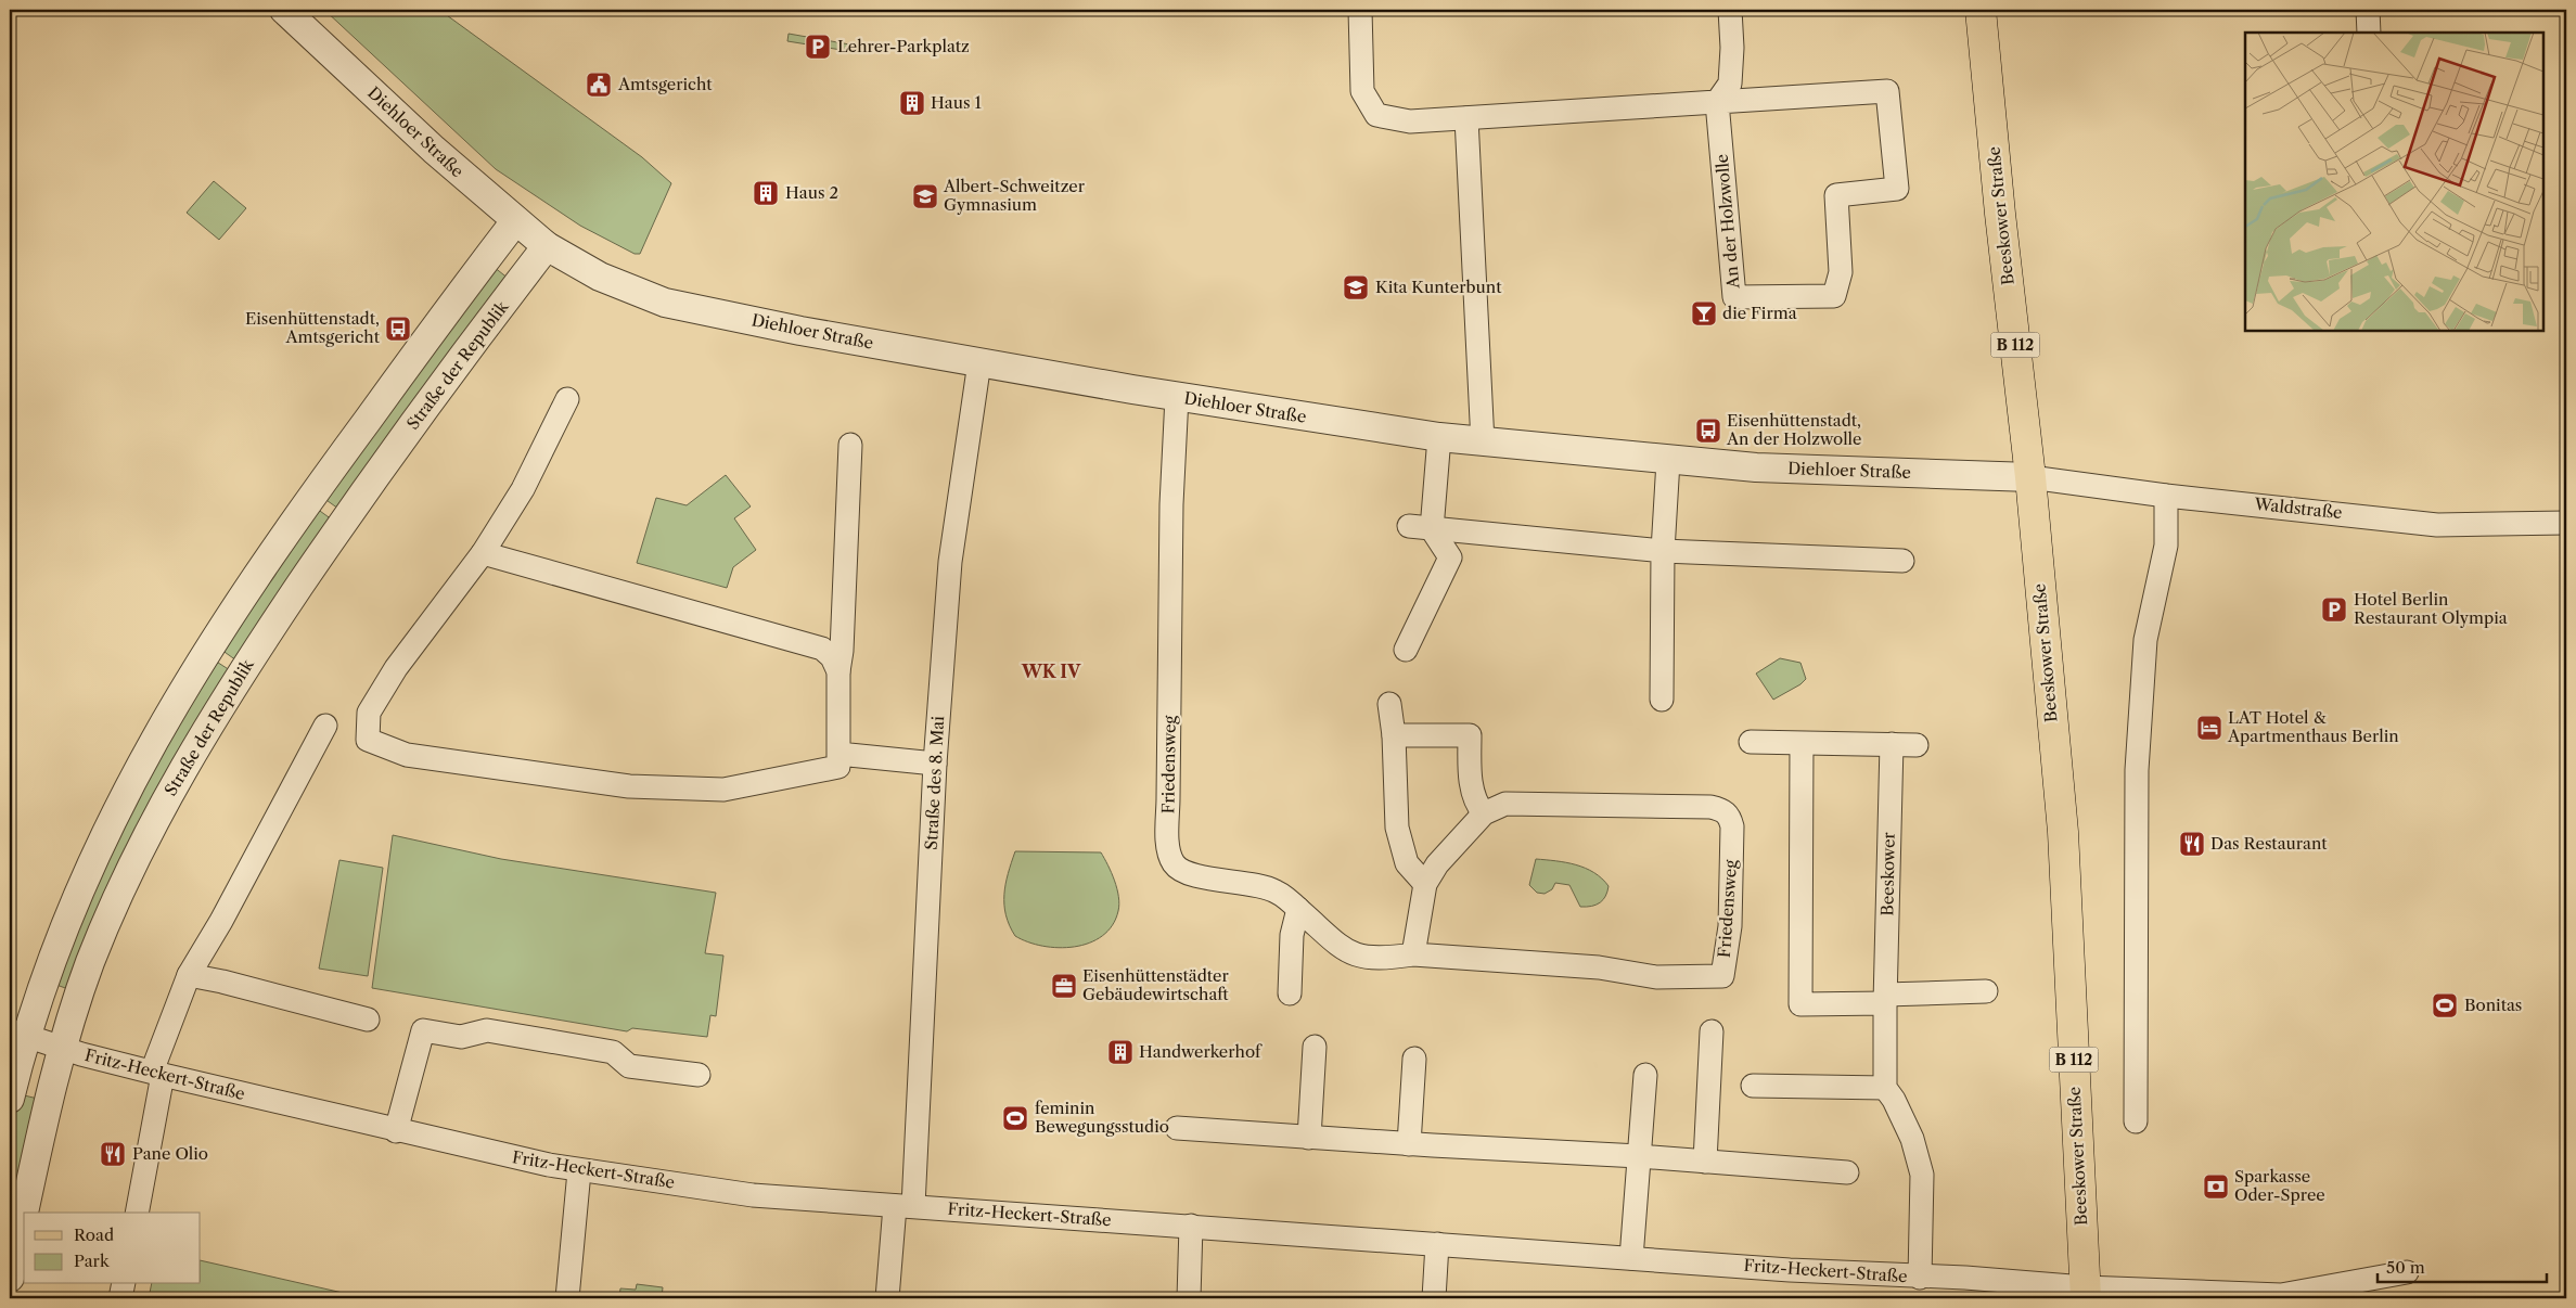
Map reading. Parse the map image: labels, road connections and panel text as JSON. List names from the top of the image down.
{
  "streets": {
    "main road": ["Beeskower Straße", "B 112"],
    "street": [
      "Diehloer Straße",
      "An der Holzwolle",
      "Straße der Republik",
      "Waldstraße",
      "Friedensweg",
      "Straße des 8. Mai",
      "Beeskower",
      "Fritz-Heckert-Straße"
    ]
  },
  "crossings": [
    ["Diehloer Straße", "Beeskower Straße"],
    ["Diehloer Straße", "Straße der Republik"],
    ["Diehloer Straße", "Waldstraße"],
    ["Diehloer Straße", "Friedensweg"],
    ["Diehloer Straße", "Straße des 8. Mai"],
    ["Beeskower Straße", "Waldstraße"],
    ["Beeskower Straße", "Fritz-Heckert-Straße"],
    ["Straße der Republik", "Fritz-Heckert-Straße"],
    ["Straße des 8. Mai", "Fritz-Heckert-Straße"]
  ],
  "districts": ["WK IV"],
  "places": {
    "parking": ["Lehrer-Parkplatz", "Hotel Berlin Restaurant Olympia"],
    "public building": ["Amtsgericht"],
    "building": ["Haus 1", "Haus 2", "Handwerkerhof"],
    "school or university": ["Albert-Schweitzer Gymnasium", "Kita Kunterbunt"],
    "bar": ["die Firma"],
    "bus stop": ["Eisenhüttenstadt, Amtsgericht", "Eisenhüttenstadt, An der Holzwolle"],
    "hotel": ["LAT Hotel & Apartmenthaus Berlin"],
    "restaurant": ["Das Restaurant", "Pane Olio"],
    "office": ["Eisenhüttenstädter Gebäudewirtschaft"],
    "sports": ["Bonitas", "feminin Bewegungsstudio"],
    "bank": ["Sparkasse Oder-Spree"]
  },
  "legend": ["Road", "Park"],
  "scale_bar": "50 m"
}
